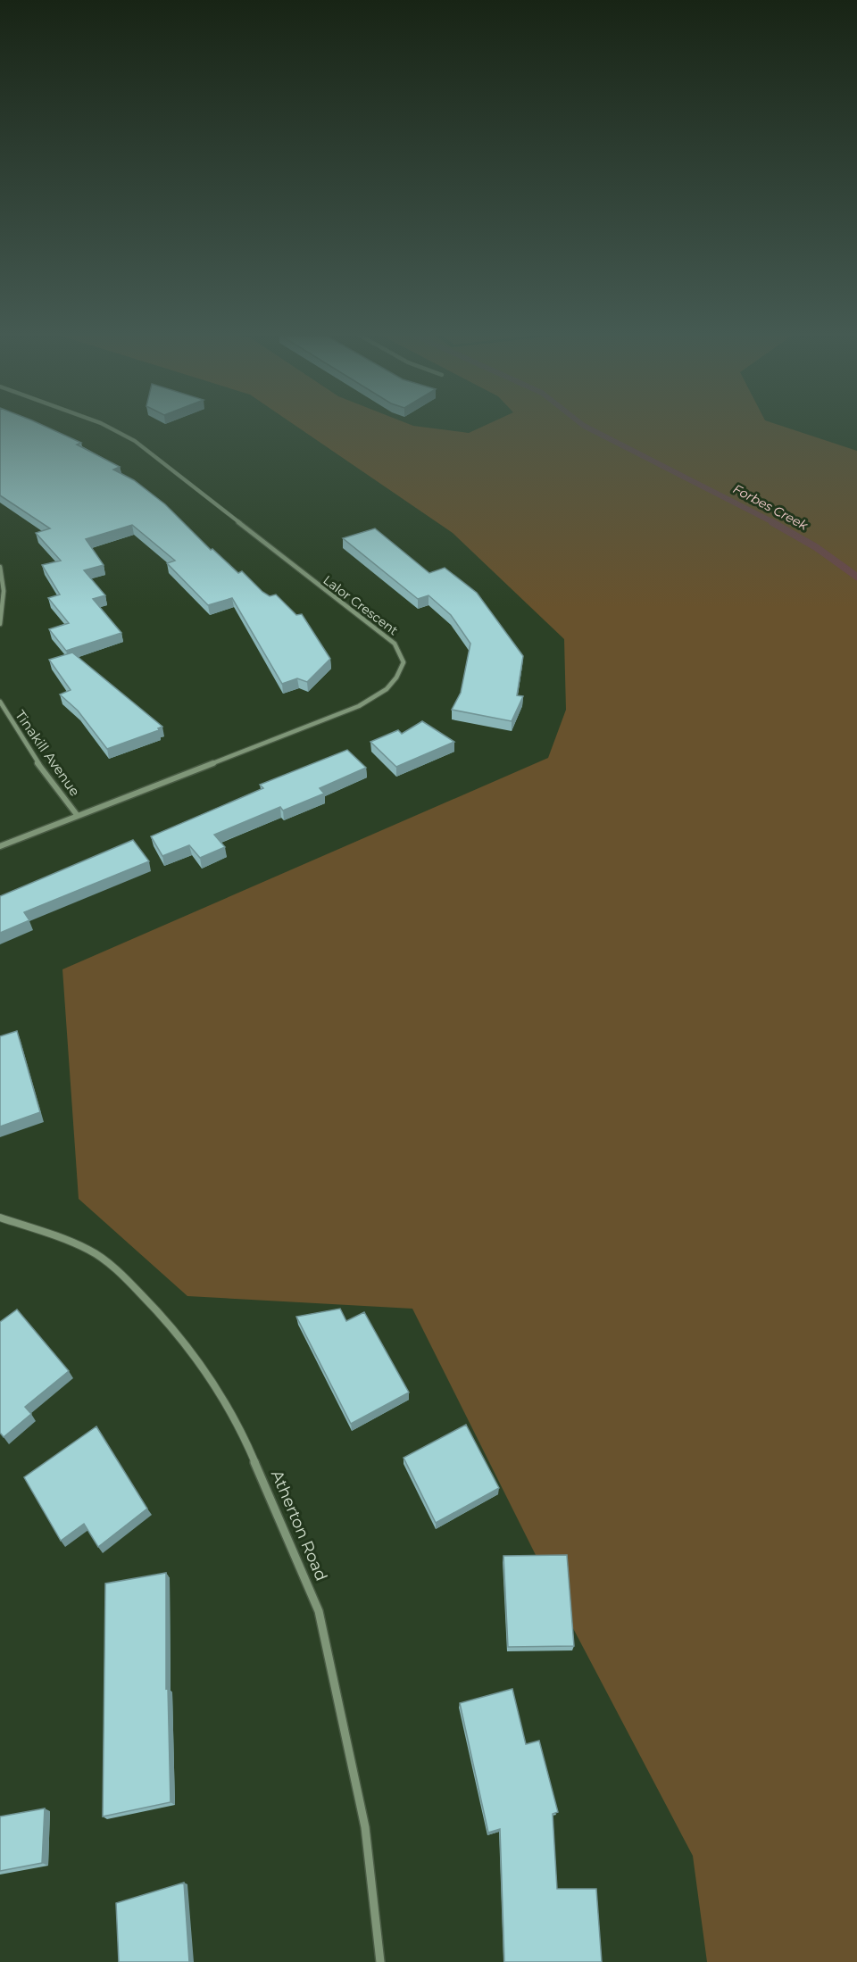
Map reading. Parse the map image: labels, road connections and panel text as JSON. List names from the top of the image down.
{
  "streets": {
    "street": ["Lalor Crescent", "Tinakill Avenue", "Atherton Road"]
  },
  "crossings": [
    ["Lalor Crescent", "Tinakill Avenue"]
  ],
  "water": ["Forbes Creek"]
}
